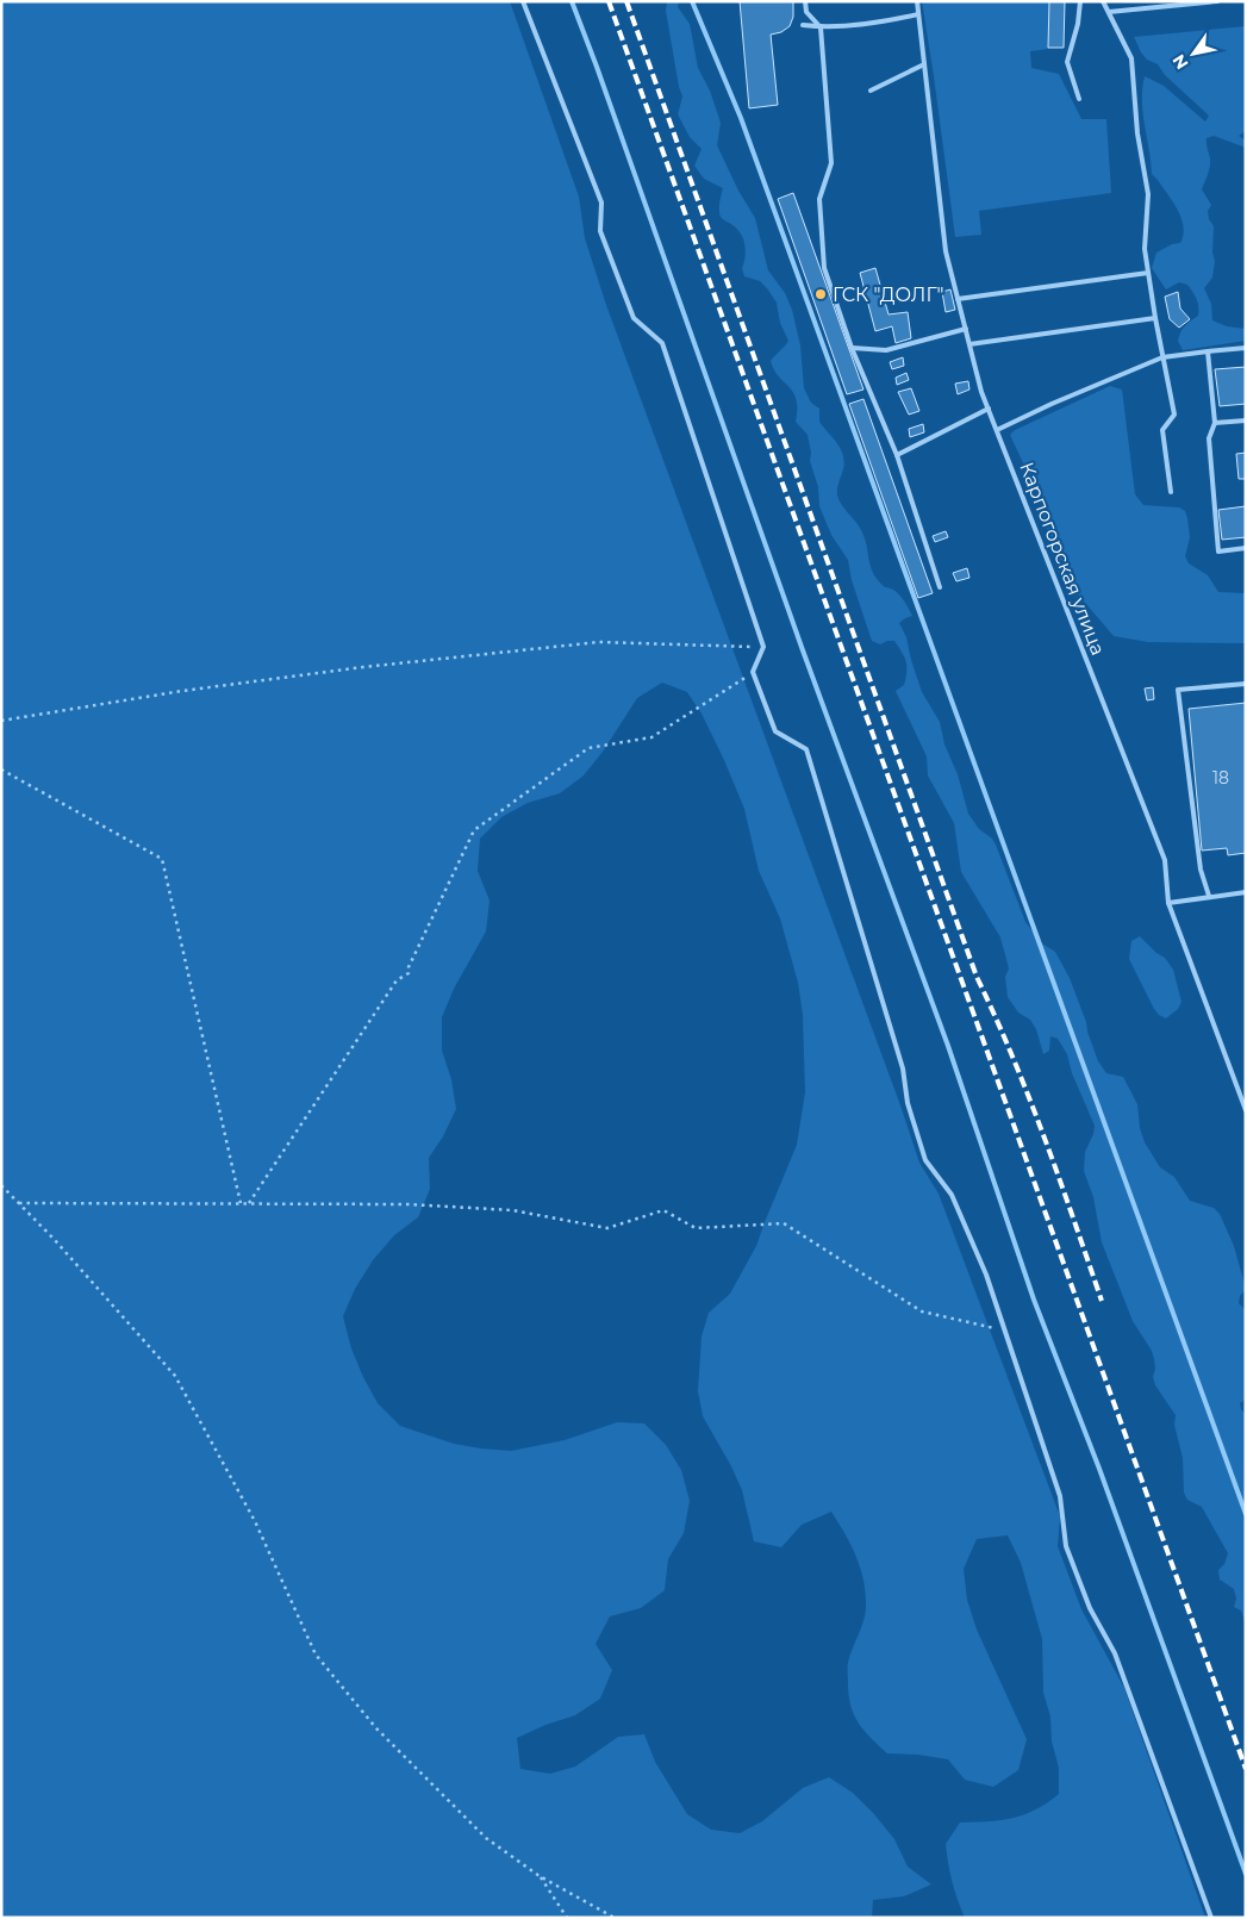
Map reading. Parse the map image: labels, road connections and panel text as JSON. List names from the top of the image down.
{
  "streets": {
    "lane": ["Карпогорская улица"]
  },
  "places": ["ГСК \"ДОЛГ\""],
  "house_numbers": ["18"],
  "north": "bottom left"
}
